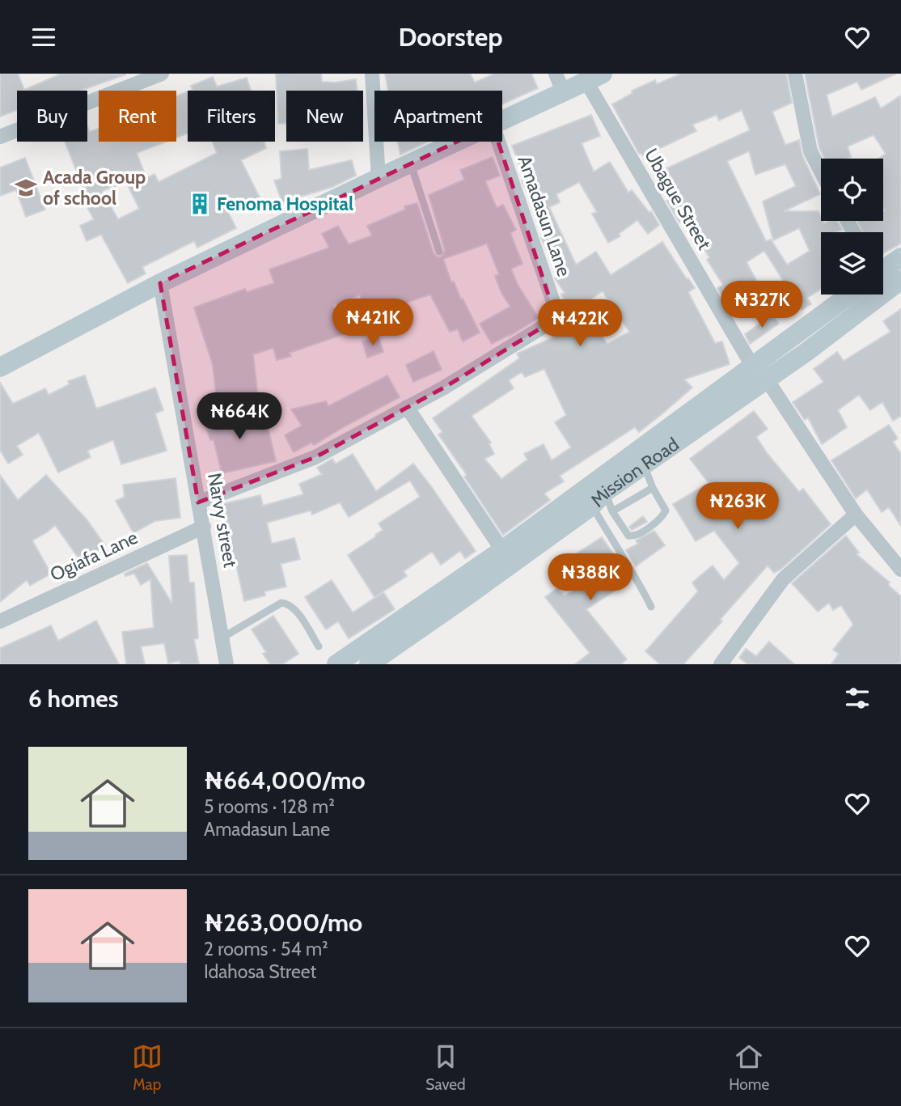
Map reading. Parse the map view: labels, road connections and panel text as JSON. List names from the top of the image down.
{
  "streets": {
    "street": [
      "Ubague Street",
      "Amadasun Lane",
      "Mission Road",
      "Narvy street",
      "Ogiafa Lane"
    ]
  },
  "crossings": [
    ["Ubague Street", "Mission Road"],
    ["Amadasun Lane", "Narvy street"],
    ["Narvy street", "Ogiafa Lane"]
  ],
  "places": {
    "school or university": ["Acada Group of school"],
    "building": ["Fenoma Hospital"]
  },
  "page": {
    "header": "Doorstep",
    "chip": [
      "Buy",
      "Rent",
      "Filters",
      "New",
      "Apartment"
    ],
    "price": [
      "₦327K",
      "₦421K",
      "₦422K",
      "₦664K",
      "₦263K",
      "₦388K"
    ],
    "heading": "6 homes",
    "list": [
      {
        "name": "₦664,000/mo",
        "note": "5 rooms · 128 m² · Amadasun Lane"
      },
      {
        "name": "₦263,000/mo",
        "note": "2 rooms · 54 m² · Idahosa Street"
      }
    ],
    "tabs": ["Map", "Saved", "Home"]
  }
}
